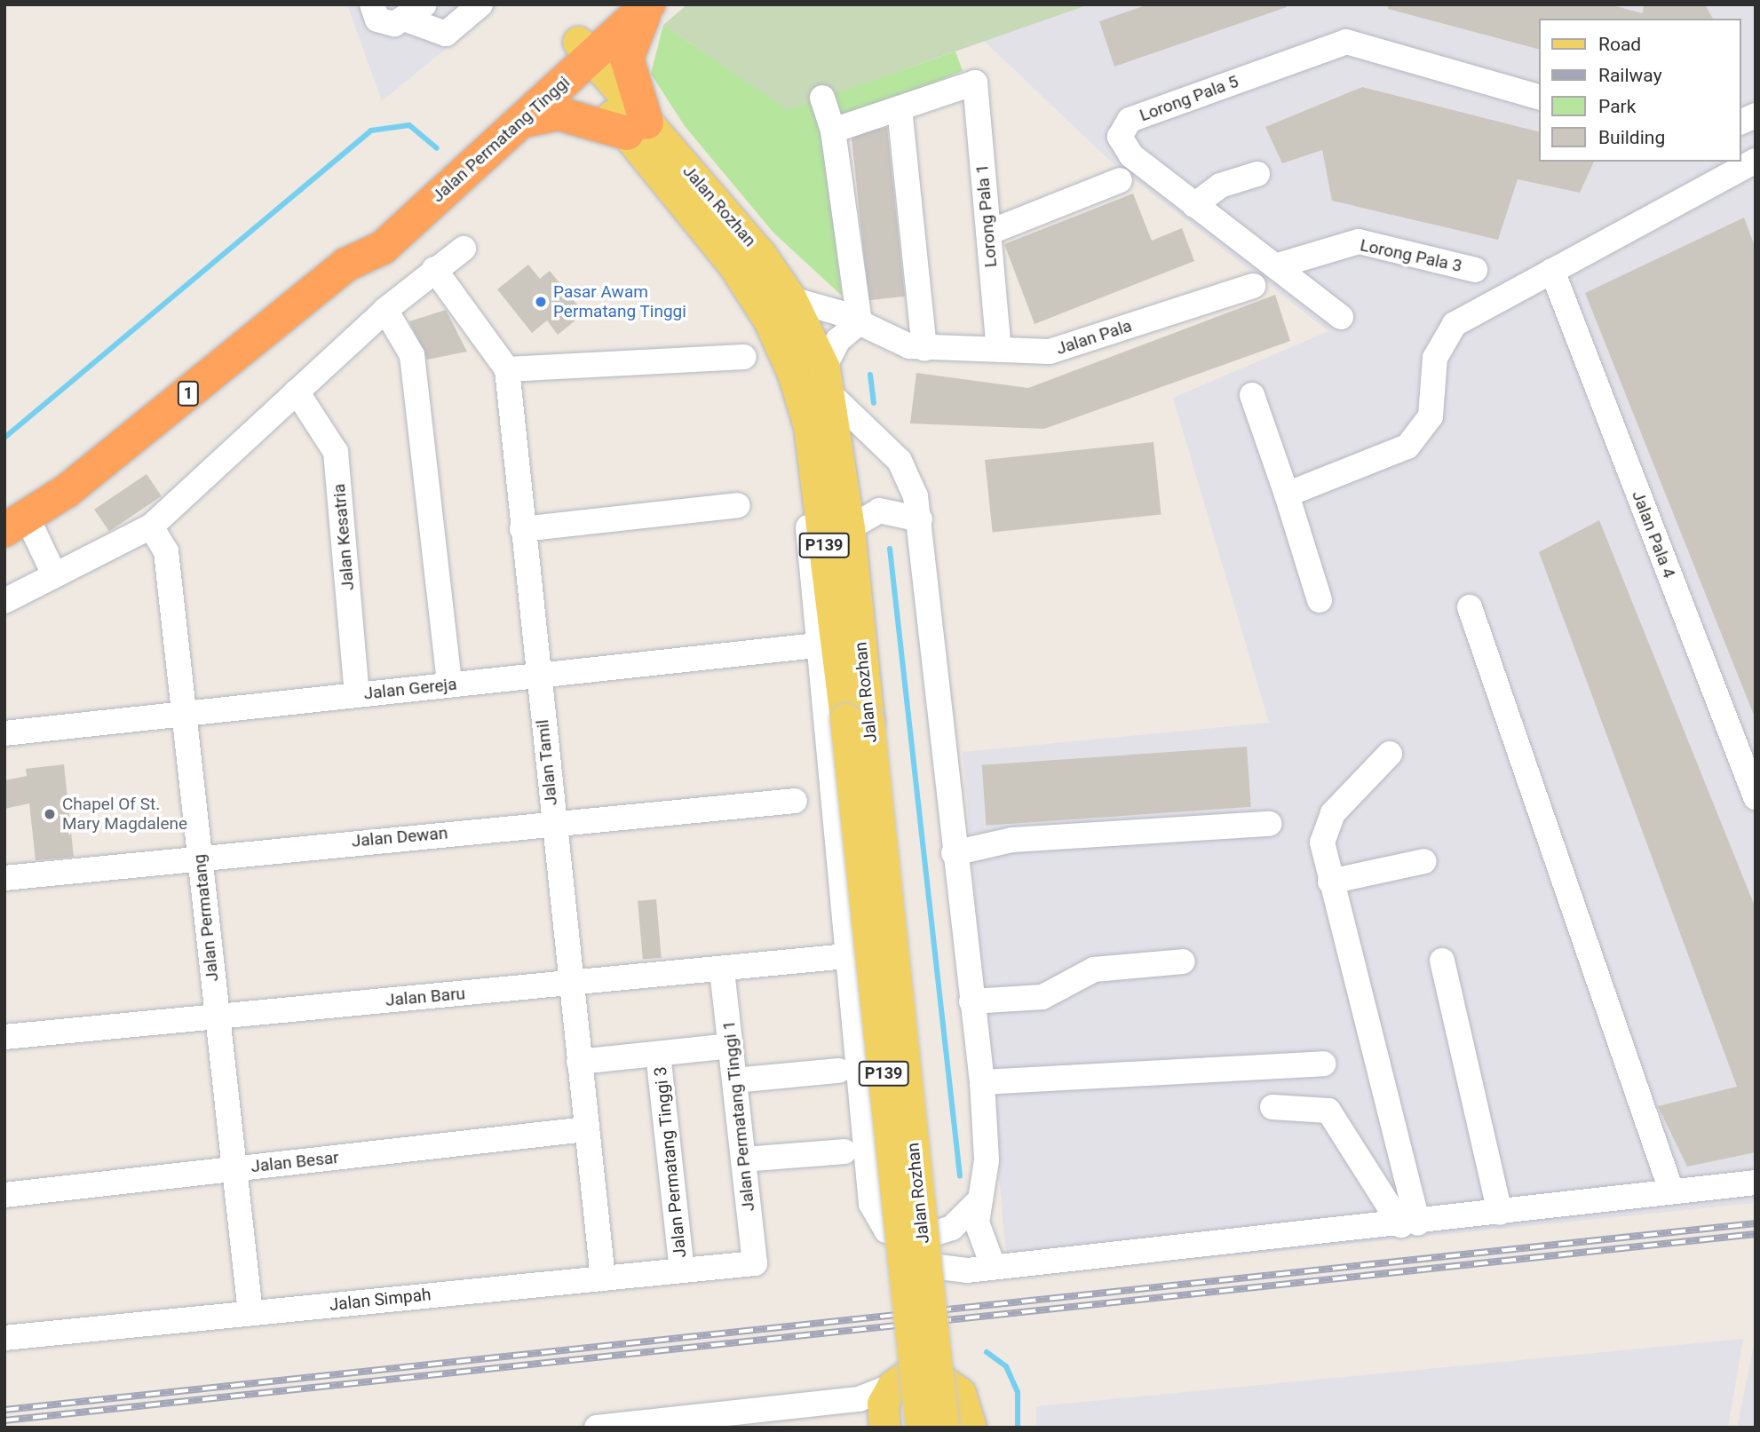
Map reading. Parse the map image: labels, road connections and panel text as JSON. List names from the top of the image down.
{
  "streets": {
    "highway": ["Jalan Permatang Tinggi", "1"],
    "main road": ["Jalan Rozhan", "P139"],
    "street": [
      "Lorong Pala 5",
      "Lorong Pala 1",
      "Lorong Pala 3",
      "Jalan Pala",
      "Jalan Pala 4",
      "Jalan Kesatria",
      "Jalan Gereja",
      "Jalan Tamil",
      "Jalan Dewan",
      "Jalan Permatang",
      "Jalan Baru",
      "Jalan Permatang Tinggi 1",
      "Jalan Besar",
      "Jalan Permatang Tinggi 3",
      "Jalan Simpah"
    ]
  },
  "crossings": [
    ["Lorong Pala 5", "Lorong Pala 3"],
    ["Jalan Permatang Tinggi", "Jalan Rozhan"],
    ["Jalan Rozhan", "Jalan Pala"],
    ["Lorong Pala 1", "Jalan Pala"],
    ["Jalan Kesatria", "Jalan Gereja"],
    ["Jalan Gereja", "Jalan Tamil"],
    ["Jalan Gereja", "Jalan Permatang"],
    ["Jalan Tamil", "Jalan Dewan"],
    ["Jalan Tamil", "Jalan Baru"],
    ["Jalan Tamil", "Jalan Besar"],
    ["Jalan Tamil", "Jalan Simpah"],
    ["Jalan Dewan", "Jalan Permatang"],
    ["Jalan Permatang", "Jalan Baru"],
    ["Jalan Permatang", "Jalan Besar"],
    ["Jalan Permatang", "Jalan Simpah"],
    ["Jalan Baru", "Jalan Permatang Tinggi 1"],
    ["Jalan Permatang Tinggi 1", "Jalan Simpah"],
    ["Jalan Permatang Tinggi 3", "Jalan Simpah"]
  ],
  "places": ["Pasar Awam Permatang Tinggi", "Chapel Of St. Mary Magdalene"],
  "legend": [
    "Road",
    "Railway",
    "Park",
    "Building"
  ]
}
